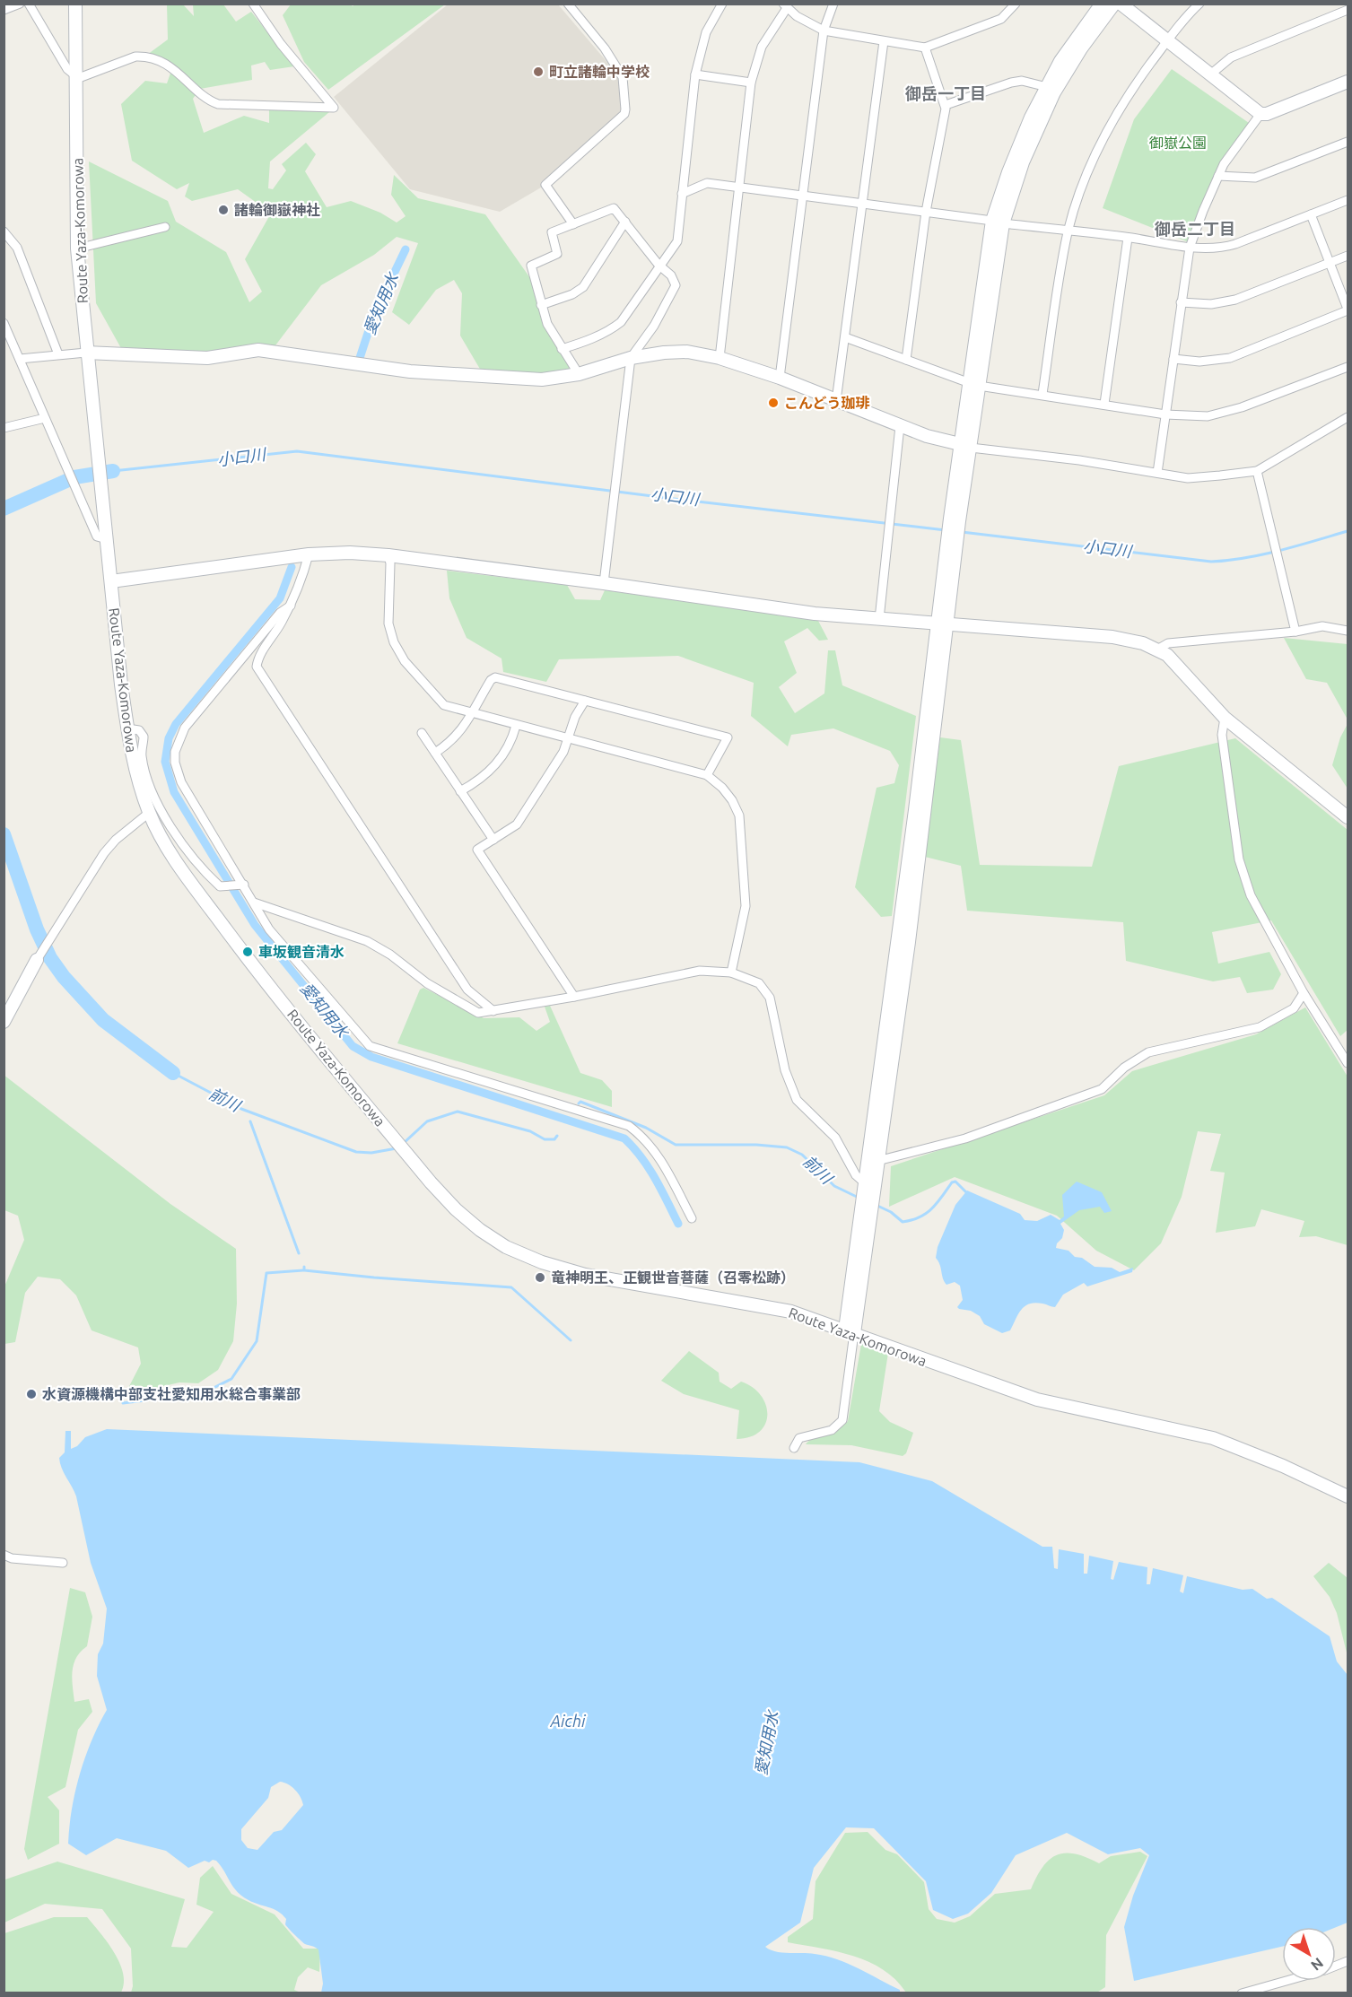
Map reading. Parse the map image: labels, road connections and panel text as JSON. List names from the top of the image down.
{
  "streets": {
    "street": ["Route Yaza-Komorowa"]
  },
  "districts": ["御岳一丁目", "御岳二丁目"],
  "water": [
    "愛知用水",
    "小口川",
    "前川",
    "Aichi"
  ],
  "parks": ["御嶽公園"],
  "places": [
    "町立諸輪中学校",
    "諸輪御嶽神社",
    "こんどう珈琲",
    "車坂観音清水",
    "竜神明王、正観世音菩薩（召零松跡）",
    "水資源機構中部支社愛知用水総合事業部"
  ],
  "north": "bottom right"
}
